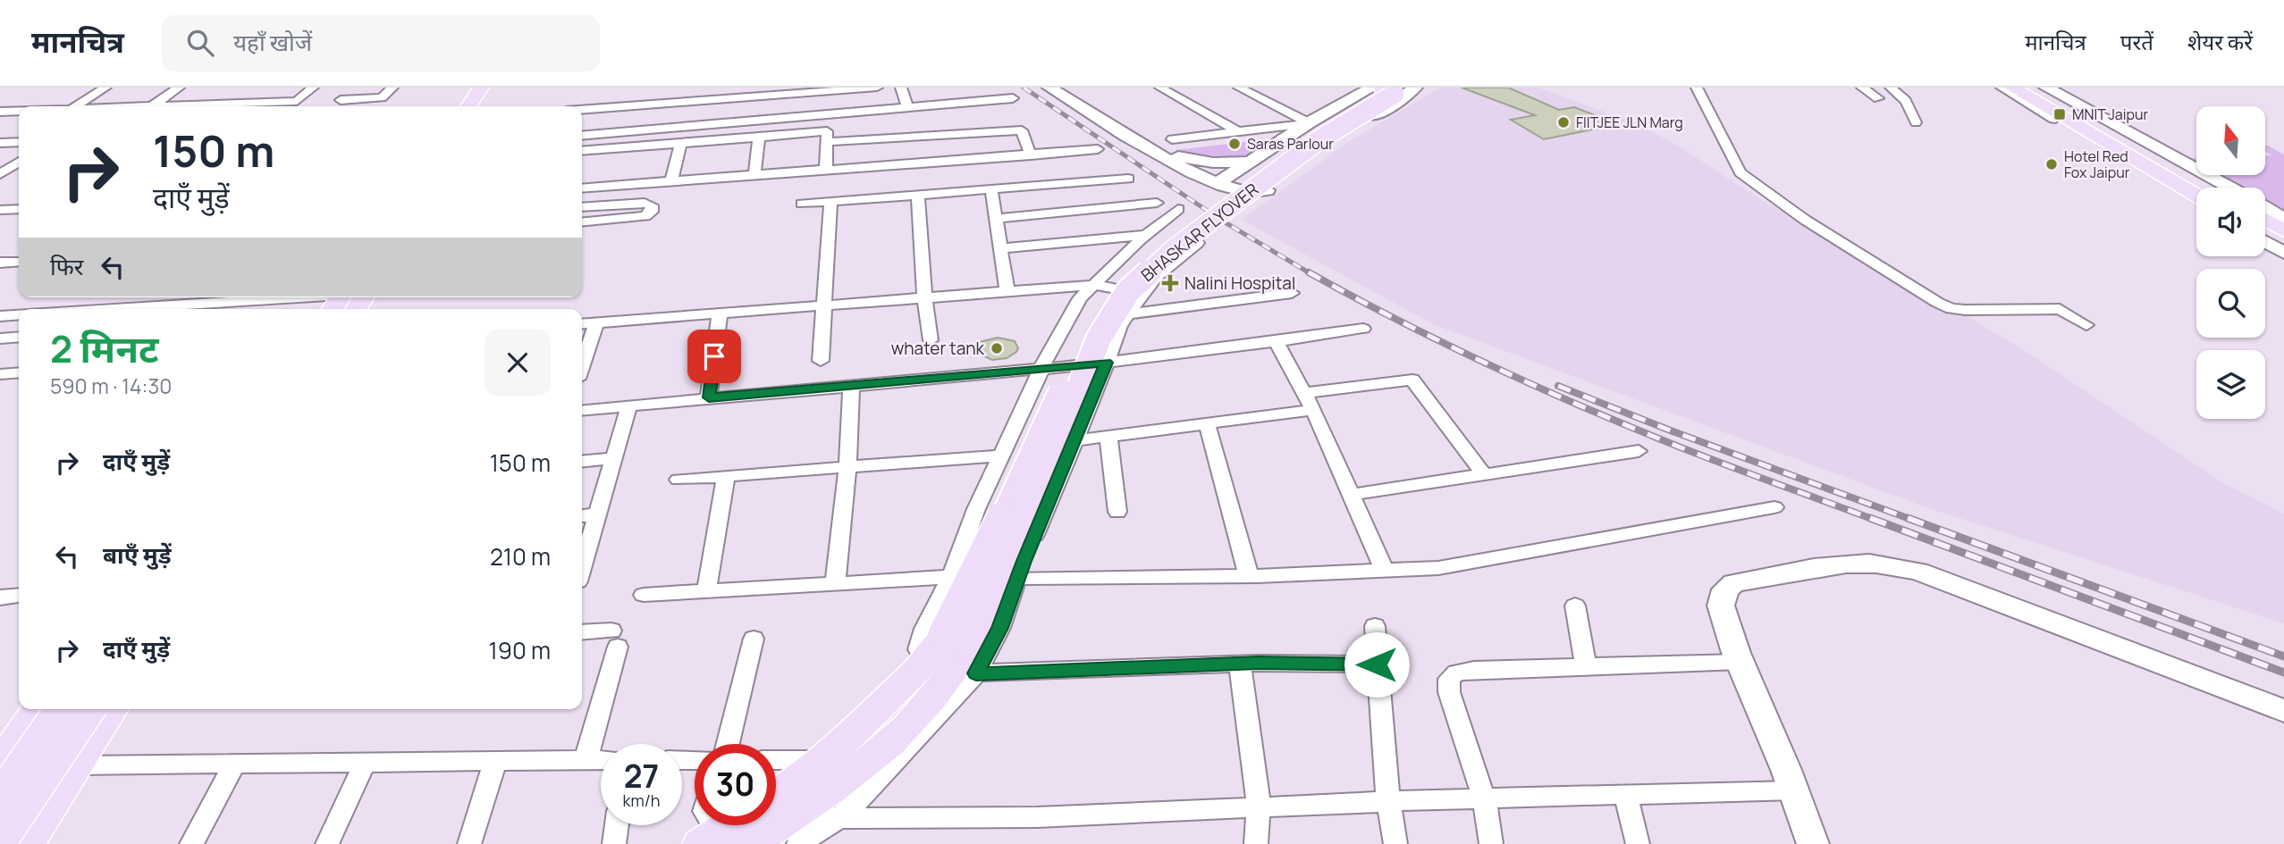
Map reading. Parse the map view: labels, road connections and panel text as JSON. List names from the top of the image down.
{
  "streets": {
    "main road": ["BHASKAR FLYOVER"]
  },
  "places": {
    "transit": ["MNIT Jaipur"],
    "other": [
      "FIITJEE JLN Marg",
      "Saras Parlour",
      "Hotel Red Fox Jaipur",
      "whater tank"
    ],
    "health": ["Nalini Hospital"]
  },
  "north": "top",
  "page": {
    "header": "मानचित्र",
    "search": "यहाँ खोजें",
    "nav": ["मानचित्र", "परतें", "शेयर करें"],
    "turn": ["150 m", "दाएँ मुड़ें"],
    "then": "फिर",
    "heading": ["2 मिनट", "590 m · 14:30"],
    "list": [
      {
        "name": "दाएँ मुड़ें",
        "value": "150 m"
      },
      {
        "name": "बाएँ मुड़ें",
        "value": "210 m"
      },
      {
        "name": "दाएँ मुड़ें",
        "value": "190 m"
      }
    ],
    "speed": "27 km/h",
    "limit": "30"
  }
}
